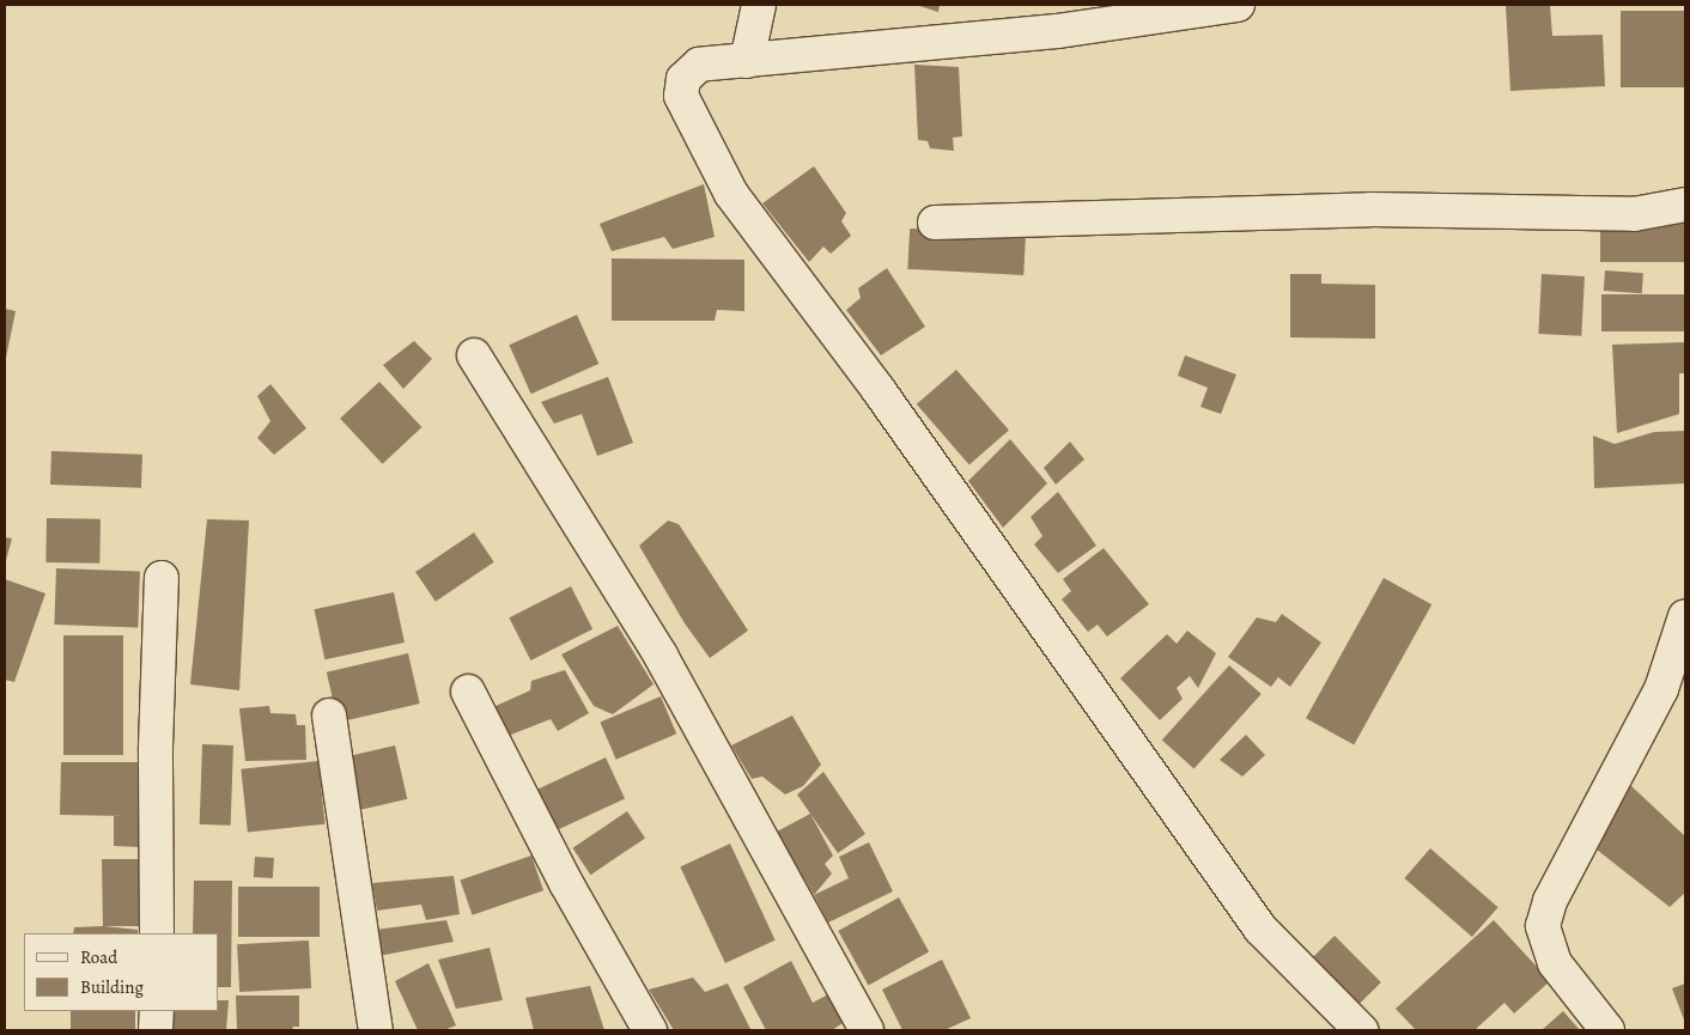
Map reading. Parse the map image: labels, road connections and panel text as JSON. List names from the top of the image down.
{
  "legend": ["Road", "Building"]
}
